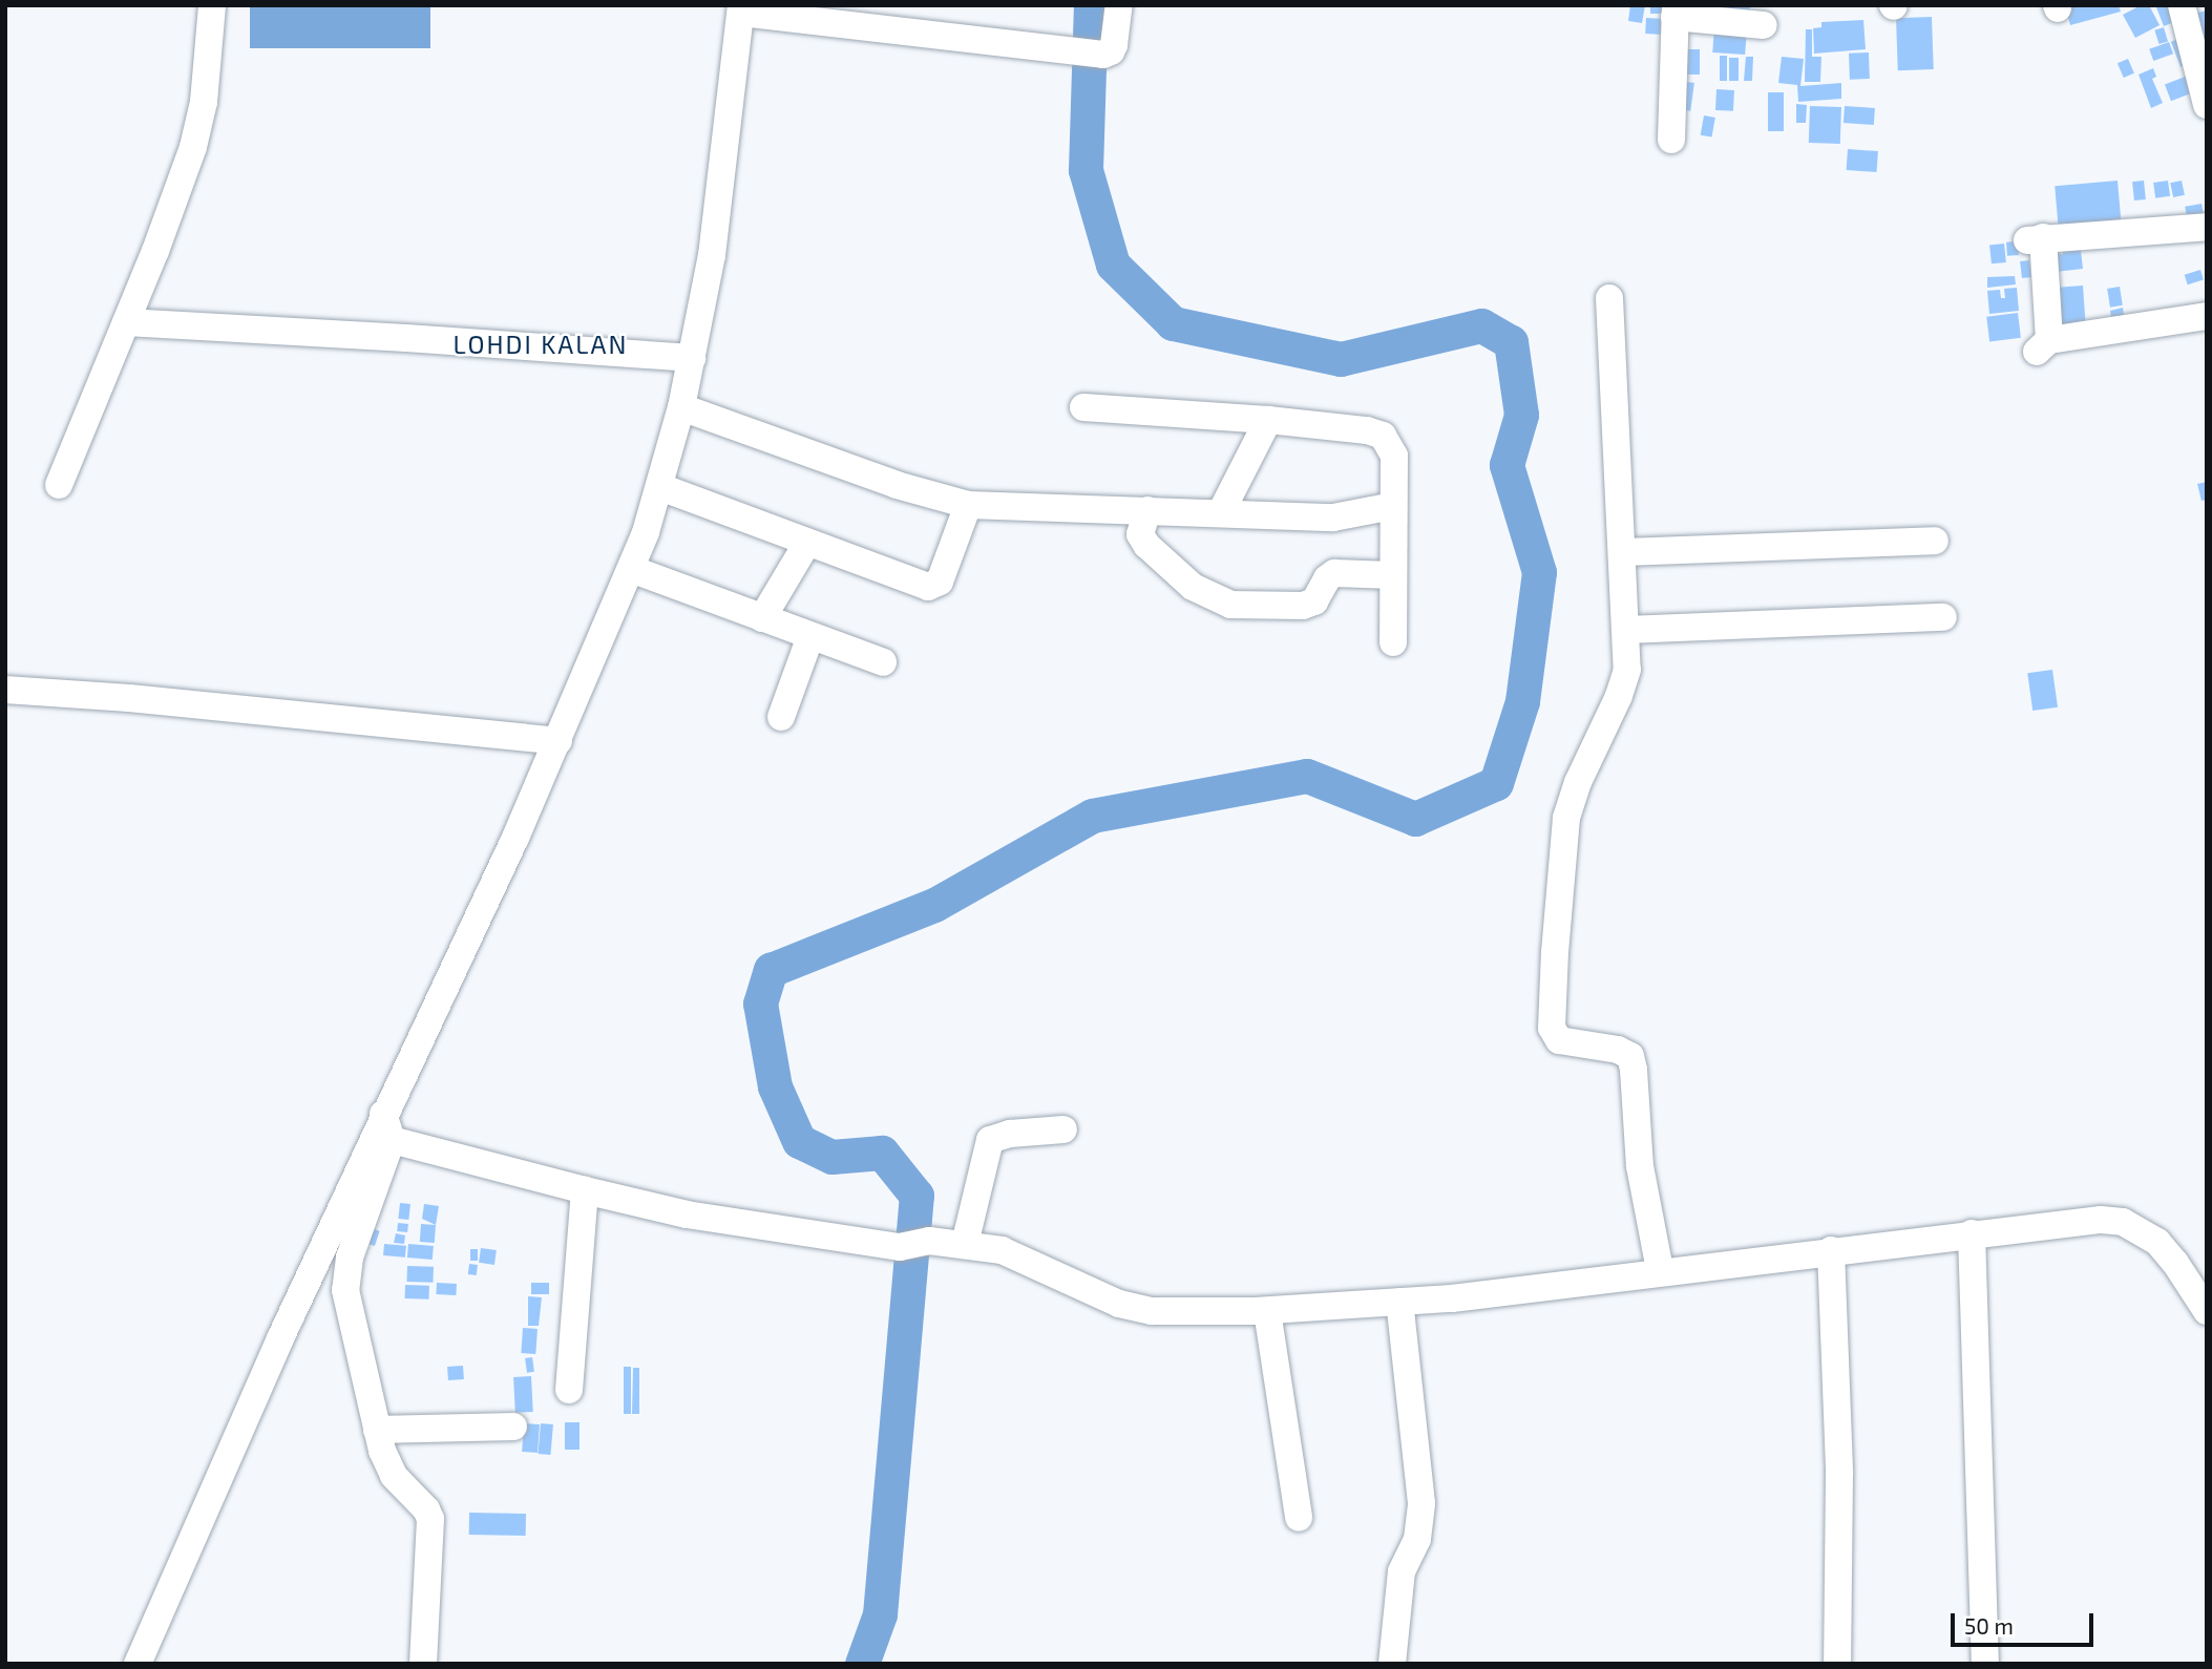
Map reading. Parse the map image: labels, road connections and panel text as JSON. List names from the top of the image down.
{
  "districts": ["LOHDI KALAN"],
  "scale_bar": "50 m"
}
